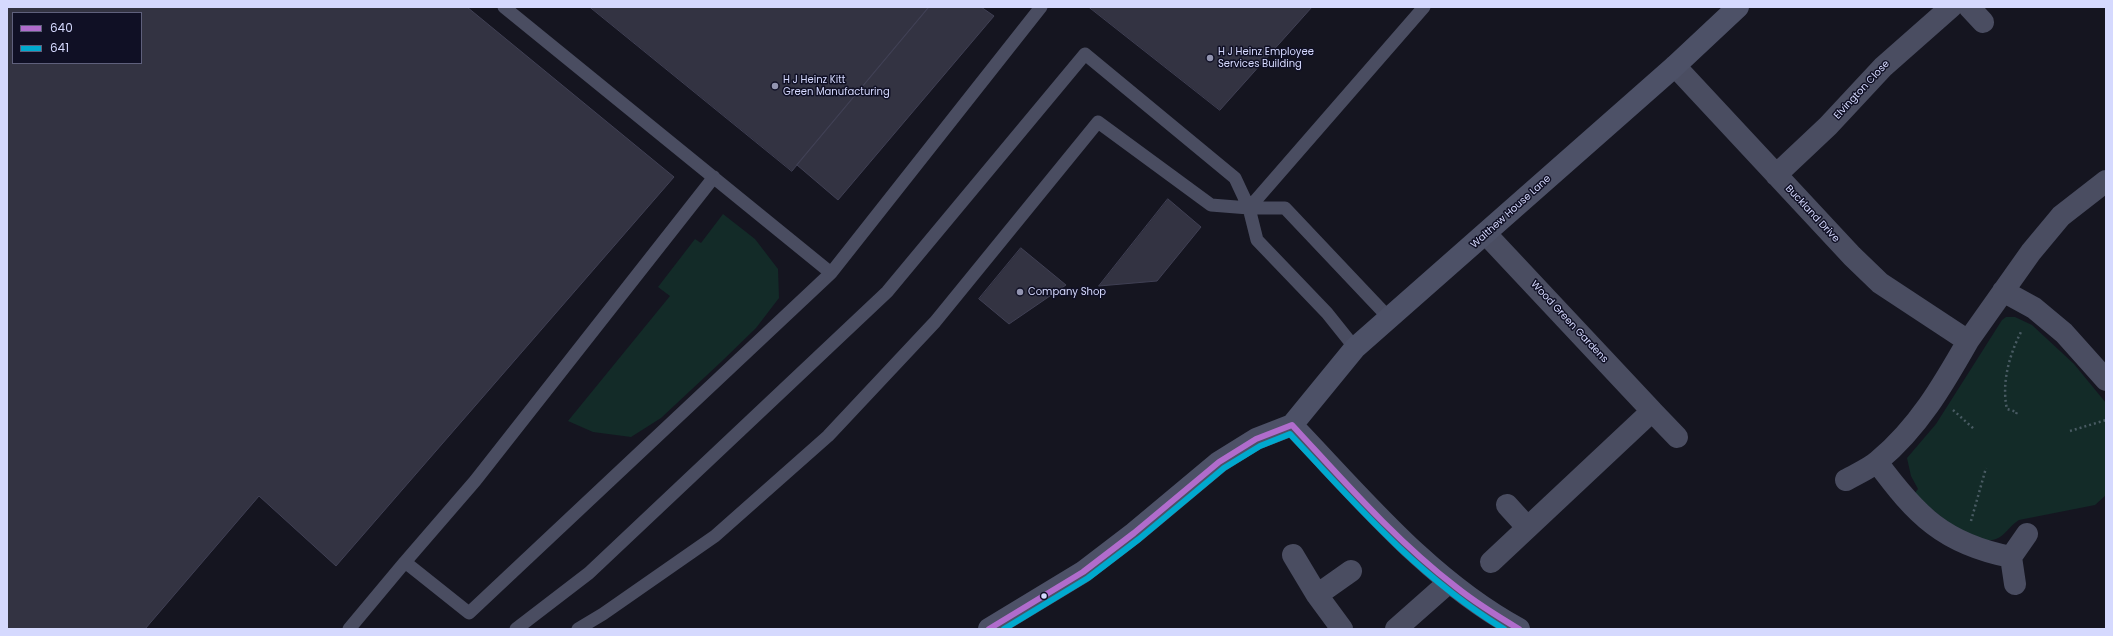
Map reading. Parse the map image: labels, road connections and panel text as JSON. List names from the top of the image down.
{
  "streets": {
    "street": [
      "Elvington Close",
      "Walthew House Lane",
      "Buckland Drive",
      "Wood Green Gardens"
    ]
  },
  "crossings": [
    ["Elvington Close", "Buckland Drive"],
    ["Walthew House Lane", "Buckland Drive"],
    ["Walthew House Lane", "Wood Green Gardens"]
  ],
  "places": ["H J Heinz Employee Services Building", "H J Heinz Kitt Green Manufacturing", "Company Shop"],
  "lines": ["transit line 640", "transit line 641"],
  "legend": ["640", "641"]
}
